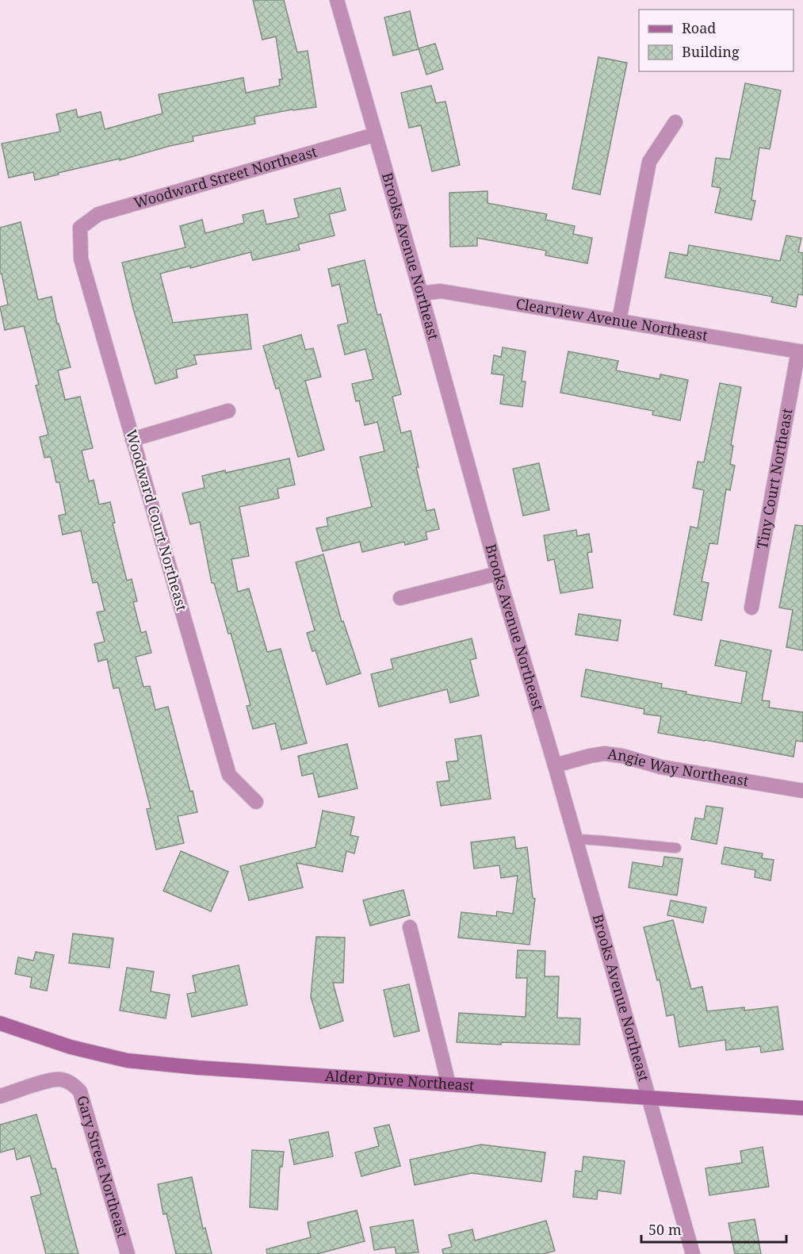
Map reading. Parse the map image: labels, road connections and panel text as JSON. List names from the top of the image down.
{
  "streets": {
    "street": [
      "Woodward Street Northeast",
      "Brooks Avenue Northeast",
      "Clearview Avenue Northeast",
      "Tiny Court Northeast",
      "Woodward Court Northeast",
      "Angie Way Northeast",
      "Alder Drive Northeast",
      "Gary Street Northeast"
    ]
  },
  "crossings": [
    ["Woodward Street Northeast", "Brooks Avenue Northeast"],
    ["Woodward Street Northeast", "Woodward Court Northeast"],
    ["Brooks Avenue Northeast", "Clearview Avenue Northeast"],
    ["Brooks Avenue Northeast", "Angie Way Northeast"],
    ["Brooks Avenue Northeast", "Alder Drive Northeast"],
    ["Clearview Avenue Northeast", "Tiny Court Northeast"]
  ],
  "legend": ["Road", "Building"],
  "scale_bar": "50 m"
}
